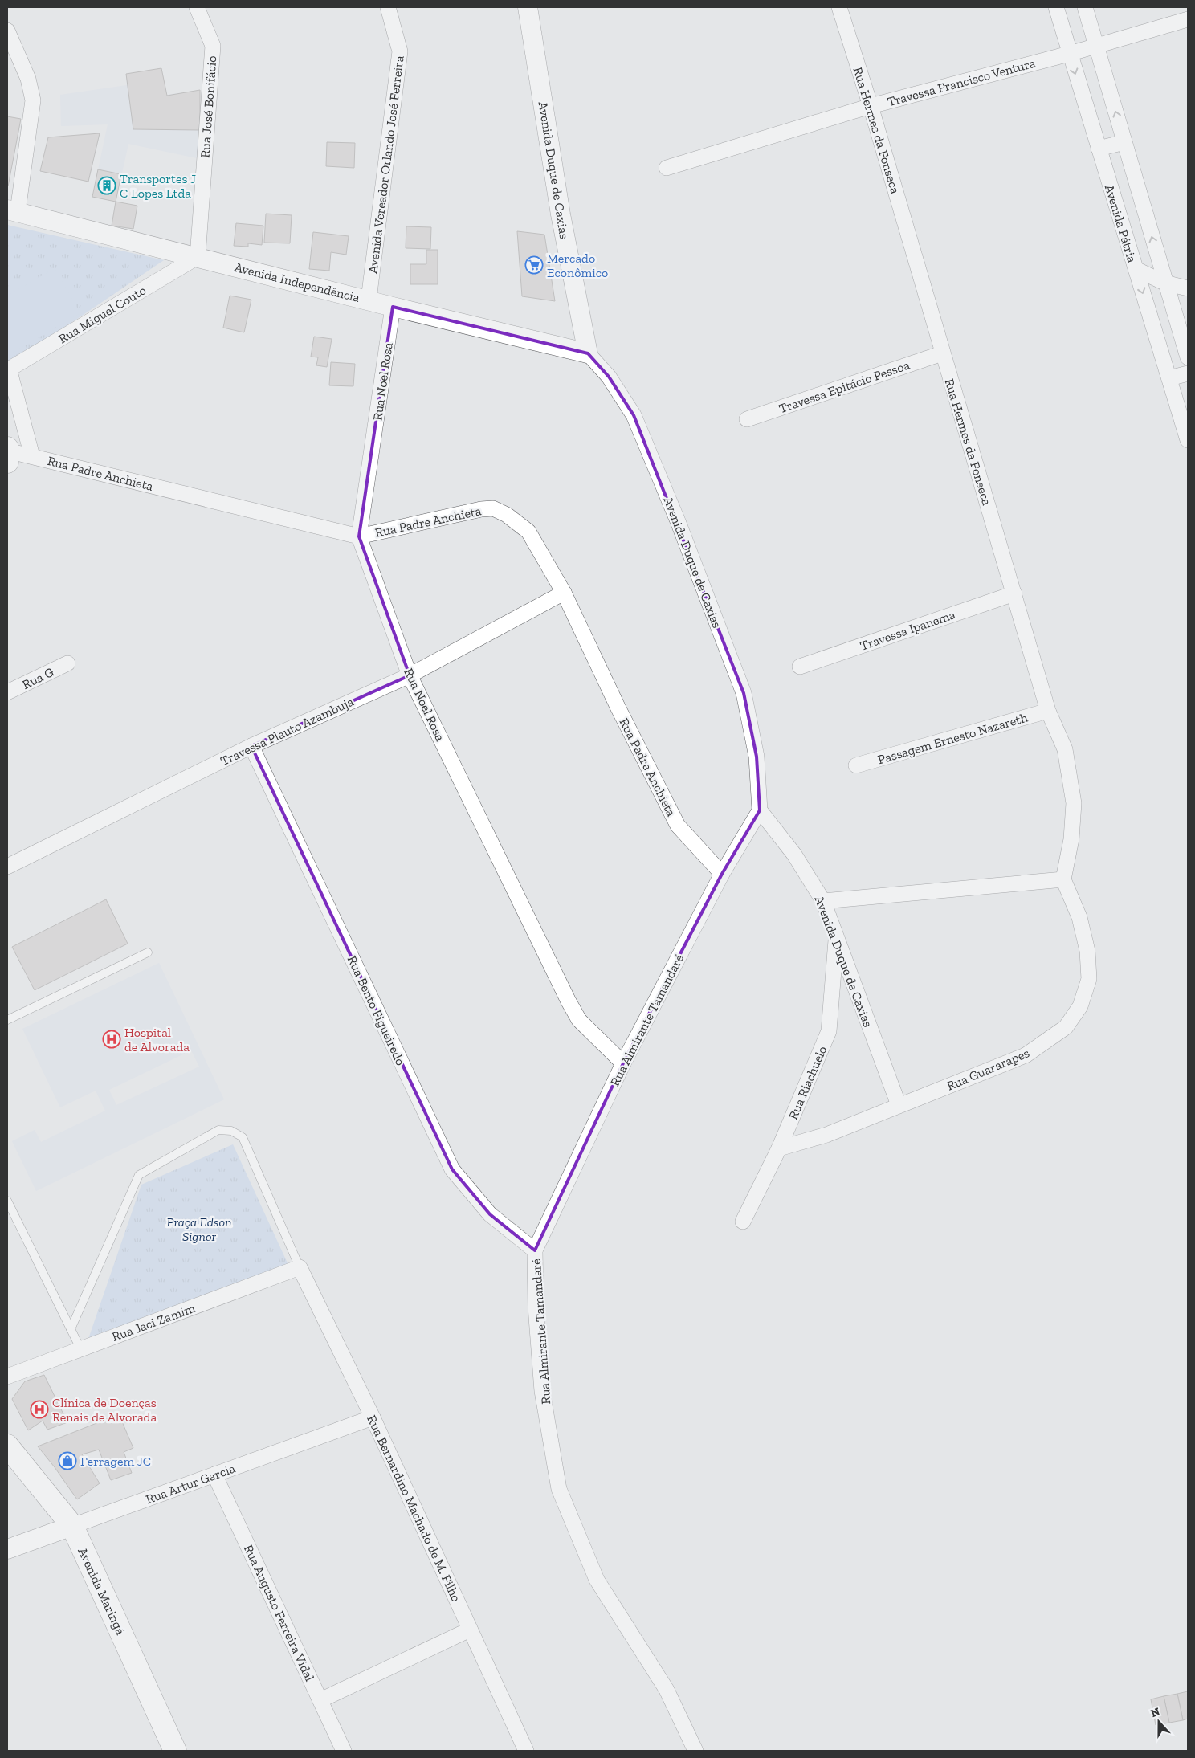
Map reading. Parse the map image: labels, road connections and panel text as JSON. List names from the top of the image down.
{
  "streets": {
    "main road": ["Avenida Maringá"],
    "street": [
      "Travessa Francisco Ventura",
      "Rua José Bonifácio",
      "Rua Hermes da Fonseca",
      "Avenida Vereador Orlando José Ferreira",
      "Avenida Duque de Caxias",
      "Avenida Pátria",
      "Avenida Independência",
      "Rua Miguel Couto",
      "Rua Noel Rosa",
      "Travessa Epitácio Pessoa",
      "Rua Padre Anchieta",
      "Travessa Ipanema",
      "Rua G",
      "Travessa Plauto Azambuja",
      "Passagem Ernesto Nazareth",
      "Rua Bento Figueiredo",
      "Rua Almirante Tamandaré",
      "Rua Guararapes",
      "Rua Riachuelo",
      "Rua Jaci Zamim",
      "Rua Artur Garcia",
      "Rua Bernardino Machado de M. Filho",
      "Rua Augusto Ferreira Vidal"
    ]
  },
  "crossings": [
    ["Travessa Francisco Ventura", "Rua Hermes da Fonseca"],
    ["Travessa Francisco Ventura", "Avenida Pátria"],
    ["Rua José Bonifácio", "Avenida Independência"],
    ["Rua José Bonifácio", "Rua Miguel Couto"],
    ["Rua Hermes da Fonseca", "Travessa Epitácio Pessoa"],
    ["Rua Hermes da Fonseca", "Travessa Ipanema"],
    ["Rua Hermes da Fonseca", "Passagem Ernesto Nazareth"],
    ["Rua Hermes da Fonseca", "Rua Guararapes"],
    ["Avenida Vereador Orlando José Ferreira", "Avenida Independência"],
    ["Avenida Duque de Caxias", "Avenida Independência"],
    ["Avenida Duque de Caxias", "Rua Almirante Tamandaré"],
    ["Avenida Duque de Caxias", "Rua Guararapes"],
    ["Avenida Duque de Caxias", "Rua Riachuelo"],
    ["Avenida Independência", "Rua Miguel Couto"],
    ["Avenida Independência", "Rua Noel Rosa"],
    ["Rua Noel Rosa", "Rua Padre Anchieta"],
    ["Rua Noel Rosa", "Travessa Plauto Azambuja"],
    ["Rua Noel Rosa", "Rua Almirante Tamandaré"],
    ["Rua Padre Anchieta", "Travessa Plauto Azambuja"],
    ["Rua Padre Anchieta", "Rua Almirante Tamandaré"],
    ["Travessa Plauto Azambuja", "Rua Bento Figueiredo"],
    ["Rua Bento Figueiredo", "Rua Almirante Tamandaré"],
    ["Rua Guararapes", "Rua Riachuelo"],
    ["Rua Jaci Zamim", "Rua Bernardino Machado de M. Filho"],
    ["Rua Artur Garcia", "Rua Bernardino Machado de M. Filho"],
    ["Rua Artur Garcia", "Avenida Maringá"],
    ["Rua Artur Garcia", "Rua Augusto Ferreira Vidal"]
  ],
  "parks": ["Praça Edson Signor"],
  "places": {
    "building": ["Transportes J C Lopes Ltda"],
    "supermarket": ["Mercado Econômico"],
    "hospital": ["Hospital de Alvorada", "Clínica de Doenças Renais de Alvorada"],
    "shop": ["Ferragem JC"]
  },
  "north": "top"
}
